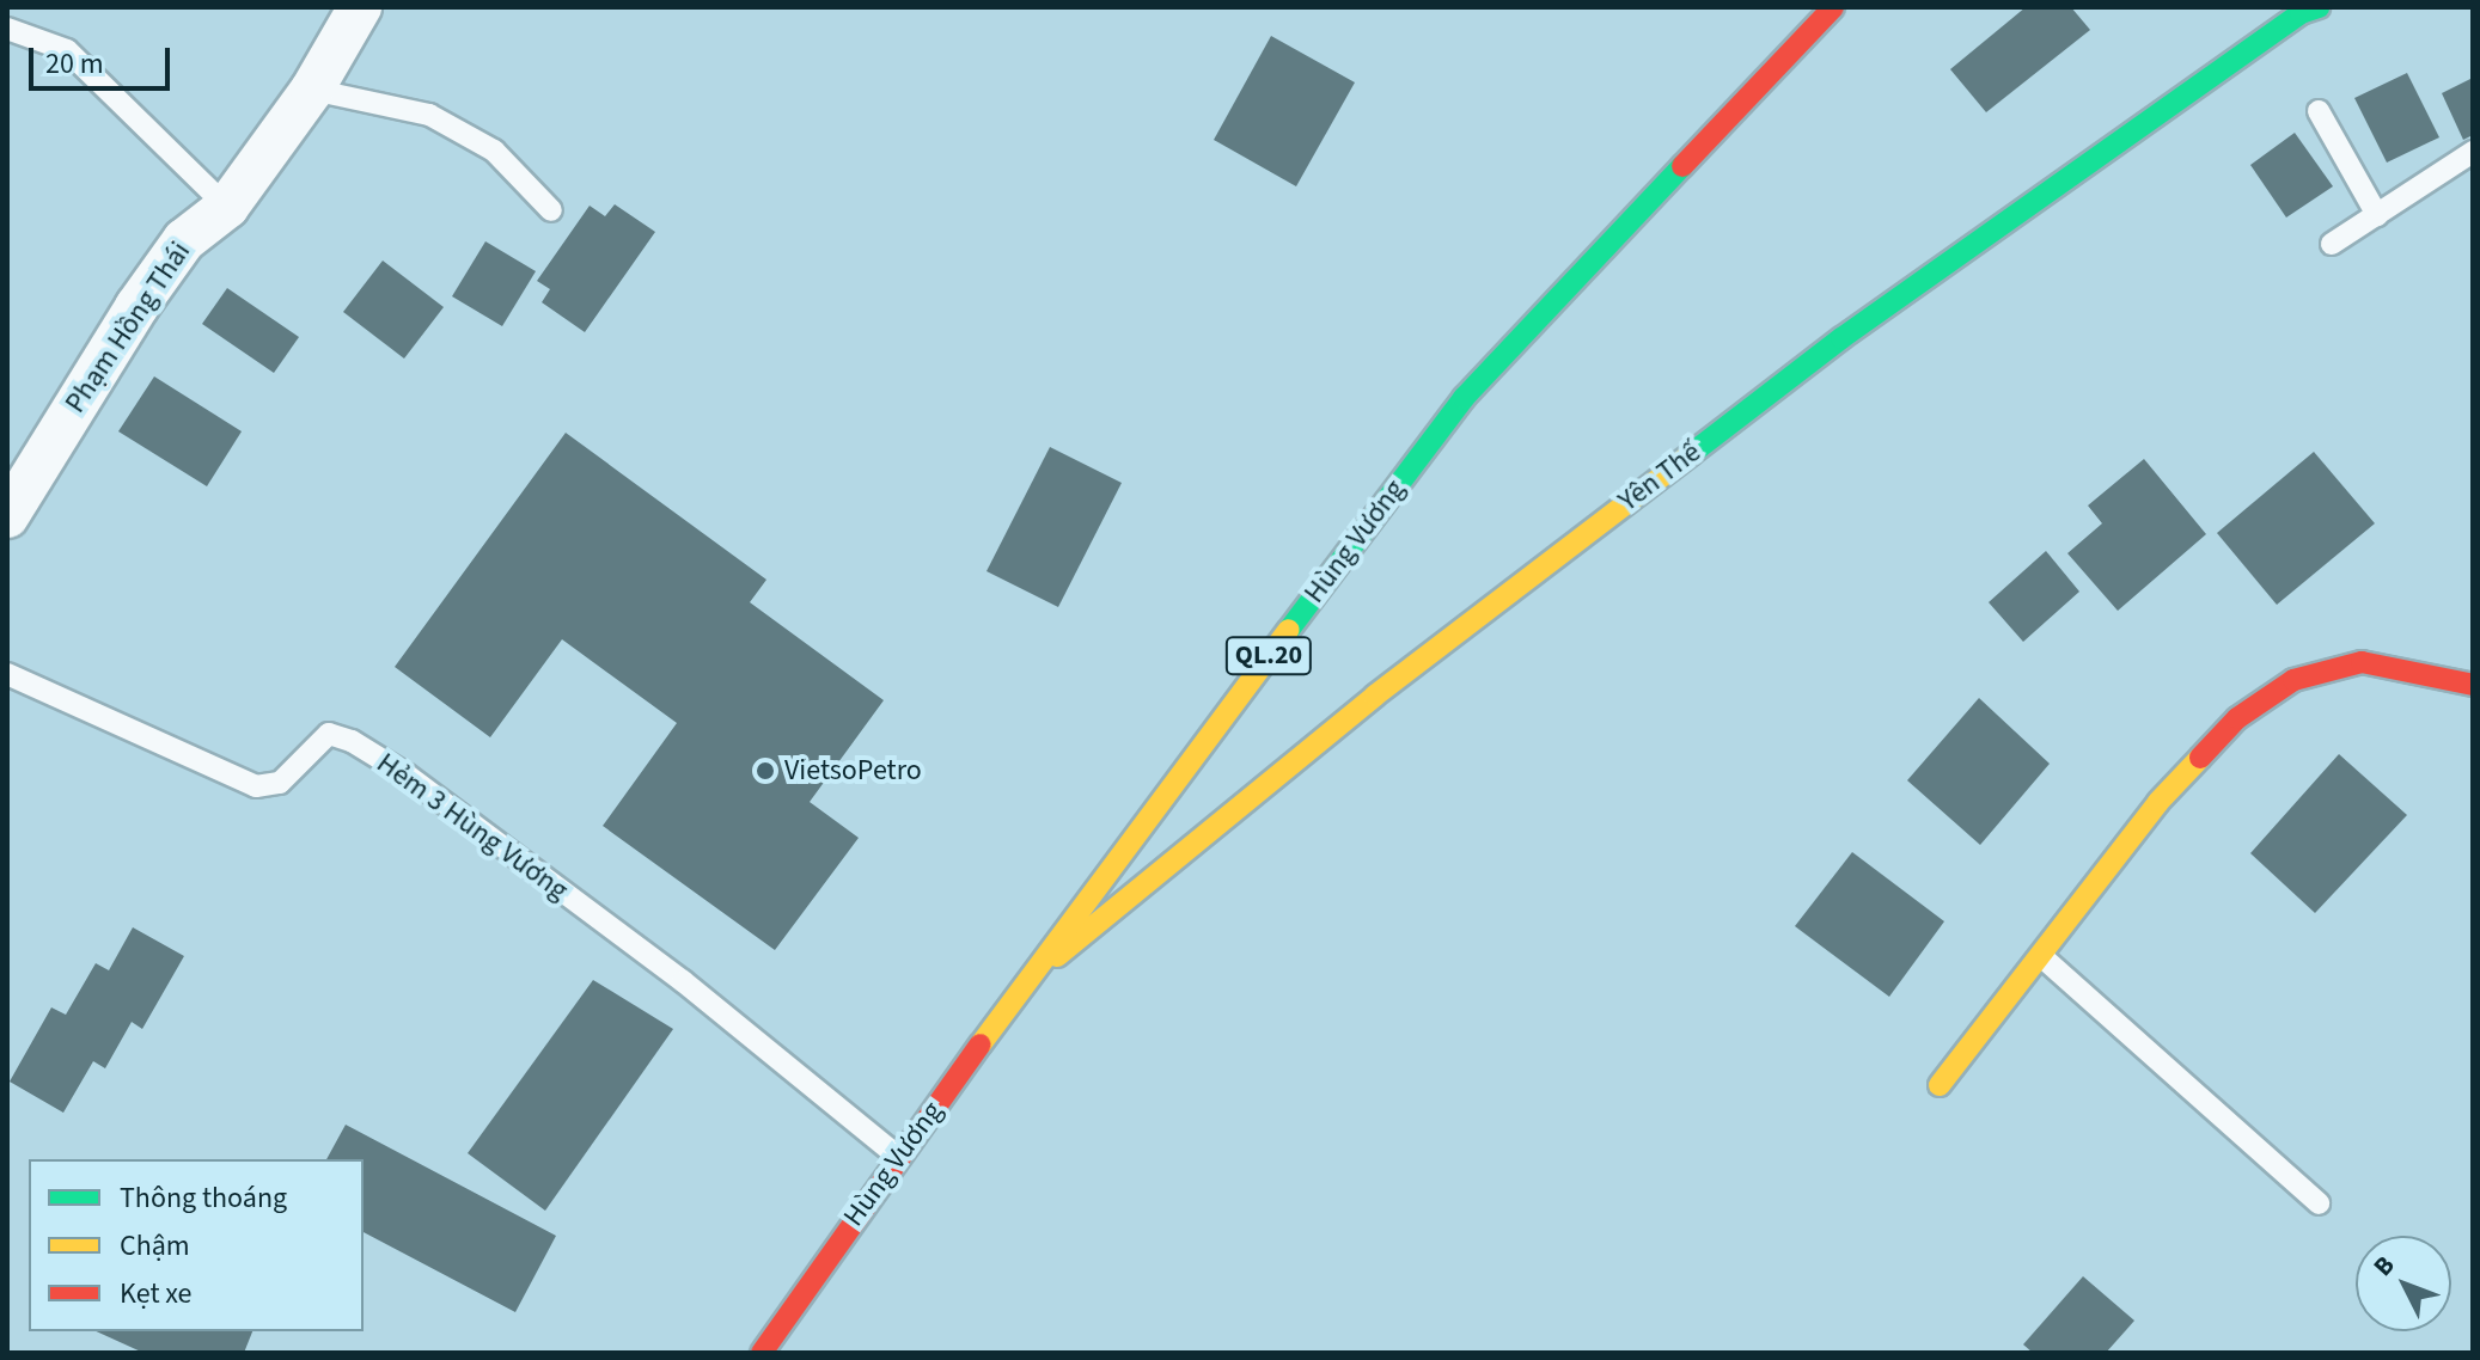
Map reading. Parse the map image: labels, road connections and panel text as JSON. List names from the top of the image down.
{
  "streets": {
    "main road": ["Yên Thế", "Hùng Vương", "QL.20"],
    "street": ["Phạm Hồng Thái"],
    "lane": ["Hẻm 3 Hùng Vương"]
  },
  "crossings": [
    ["Yên Thế", "Hùng Vương"],
    ["Hùng Vương", "Hẻm 3 Hùng Vương"]
  ],
  "places": ["VietsoPetro"],
  "legend": ["Thông thoáng", "Chậm", "Kẹt xe"],
  "scale_bar": "20 m",
  "north": "top left"
}
